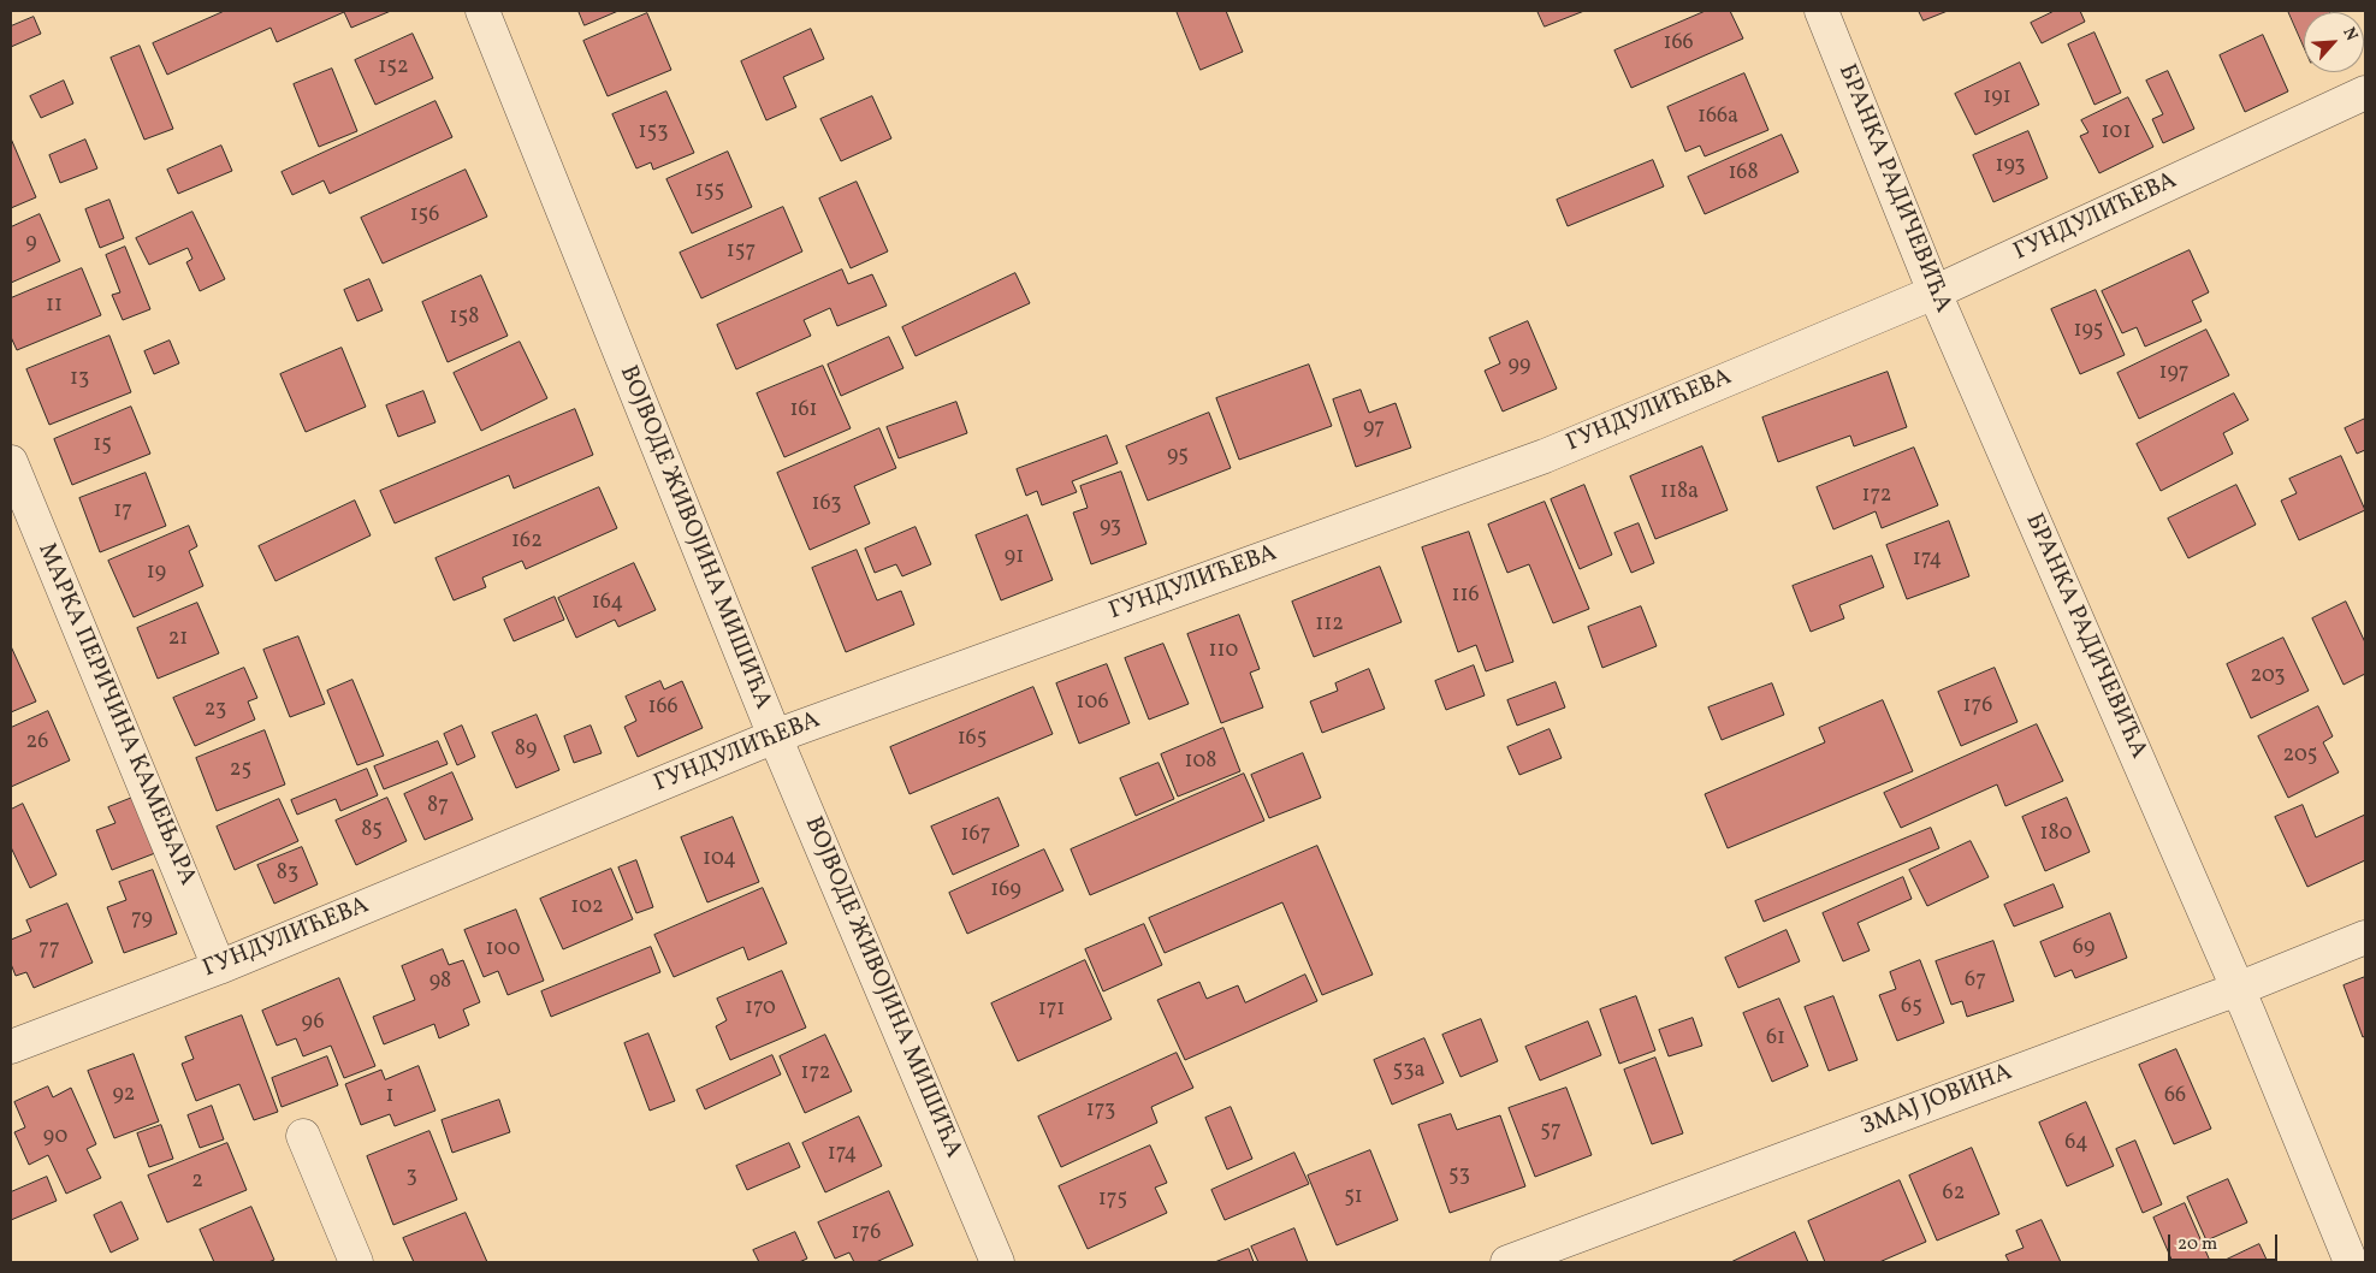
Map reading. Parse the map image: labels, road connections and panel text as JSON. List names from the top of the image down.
{
  "streets": {
    "street": [
      "БРАНКА РАДИЧЕВИЋА",
      "ГУНДУЛИЋЕВА",
      "ВОЈВОДЕ ЖИВОЈИНА МИШИЋА",
      "МАРКА ПЕРИЧИНА КАМЕЊАРА",
      "ЗМАЈ ЈОВИНА"
    ]
  },
  "crossings": [
    ["БРАНКА РАДИЧЕВИЋА", "ГУНДУЛИЋЕВА"],
    ["БРАНКА РАДИЧЕВИЋА", "ЗМАЈ ЈОВИНА"],
    ["ГУНДУЛИЋЕВА", "ВОЈВОДЕ ЖИВОЈИНА МИШИЋА"],
    ["ГУНДУЛИЋЕВА", "МАРКА ПЕРИЧИНА КАМЕЊАРА"]
  ],
  "house_numbers": [
    "166",
    "152",
    "191",
    "166a",
    "153",
    "101",
    "193",
    "168",
    "155",
    "156",
    "9",
    "157",
    "11",
    "158",
    "195",
    "99",
    "197",
    "13",
    "161",
    "97",
    "15",
    "95",
    "118a",
    "172",
    "163",
    "17",
    "93",
    "162",
    "91",
    "174",
    "19",
    "116",
    "164",
    "112",
    "21",
    "110",
    "203",
    "106",
    "176",
    "166",
    "23",
    "165",
    "26",
    "89",
    "205",
    "108",
    "25",
    "87",
    "85",
    "180",
    "167",
    "104",
    "83",
    "169",
    "102",
    "79",
    "69",
    "77",
    "100",
    "67",
    "98",
    "65",
    "170",
    "171",
    "96",
    "61",
    "53a",
    "172",
    "92",
    "1",
    "66",
    "173",
    "57",
    "90",
    "64",
    "174",
    "53",
    "3",
    "2",
    "62",
    "51",
    "175",
    "176"
  ],
  "scale_bar": "20 m",
  "north": "top right"
}
